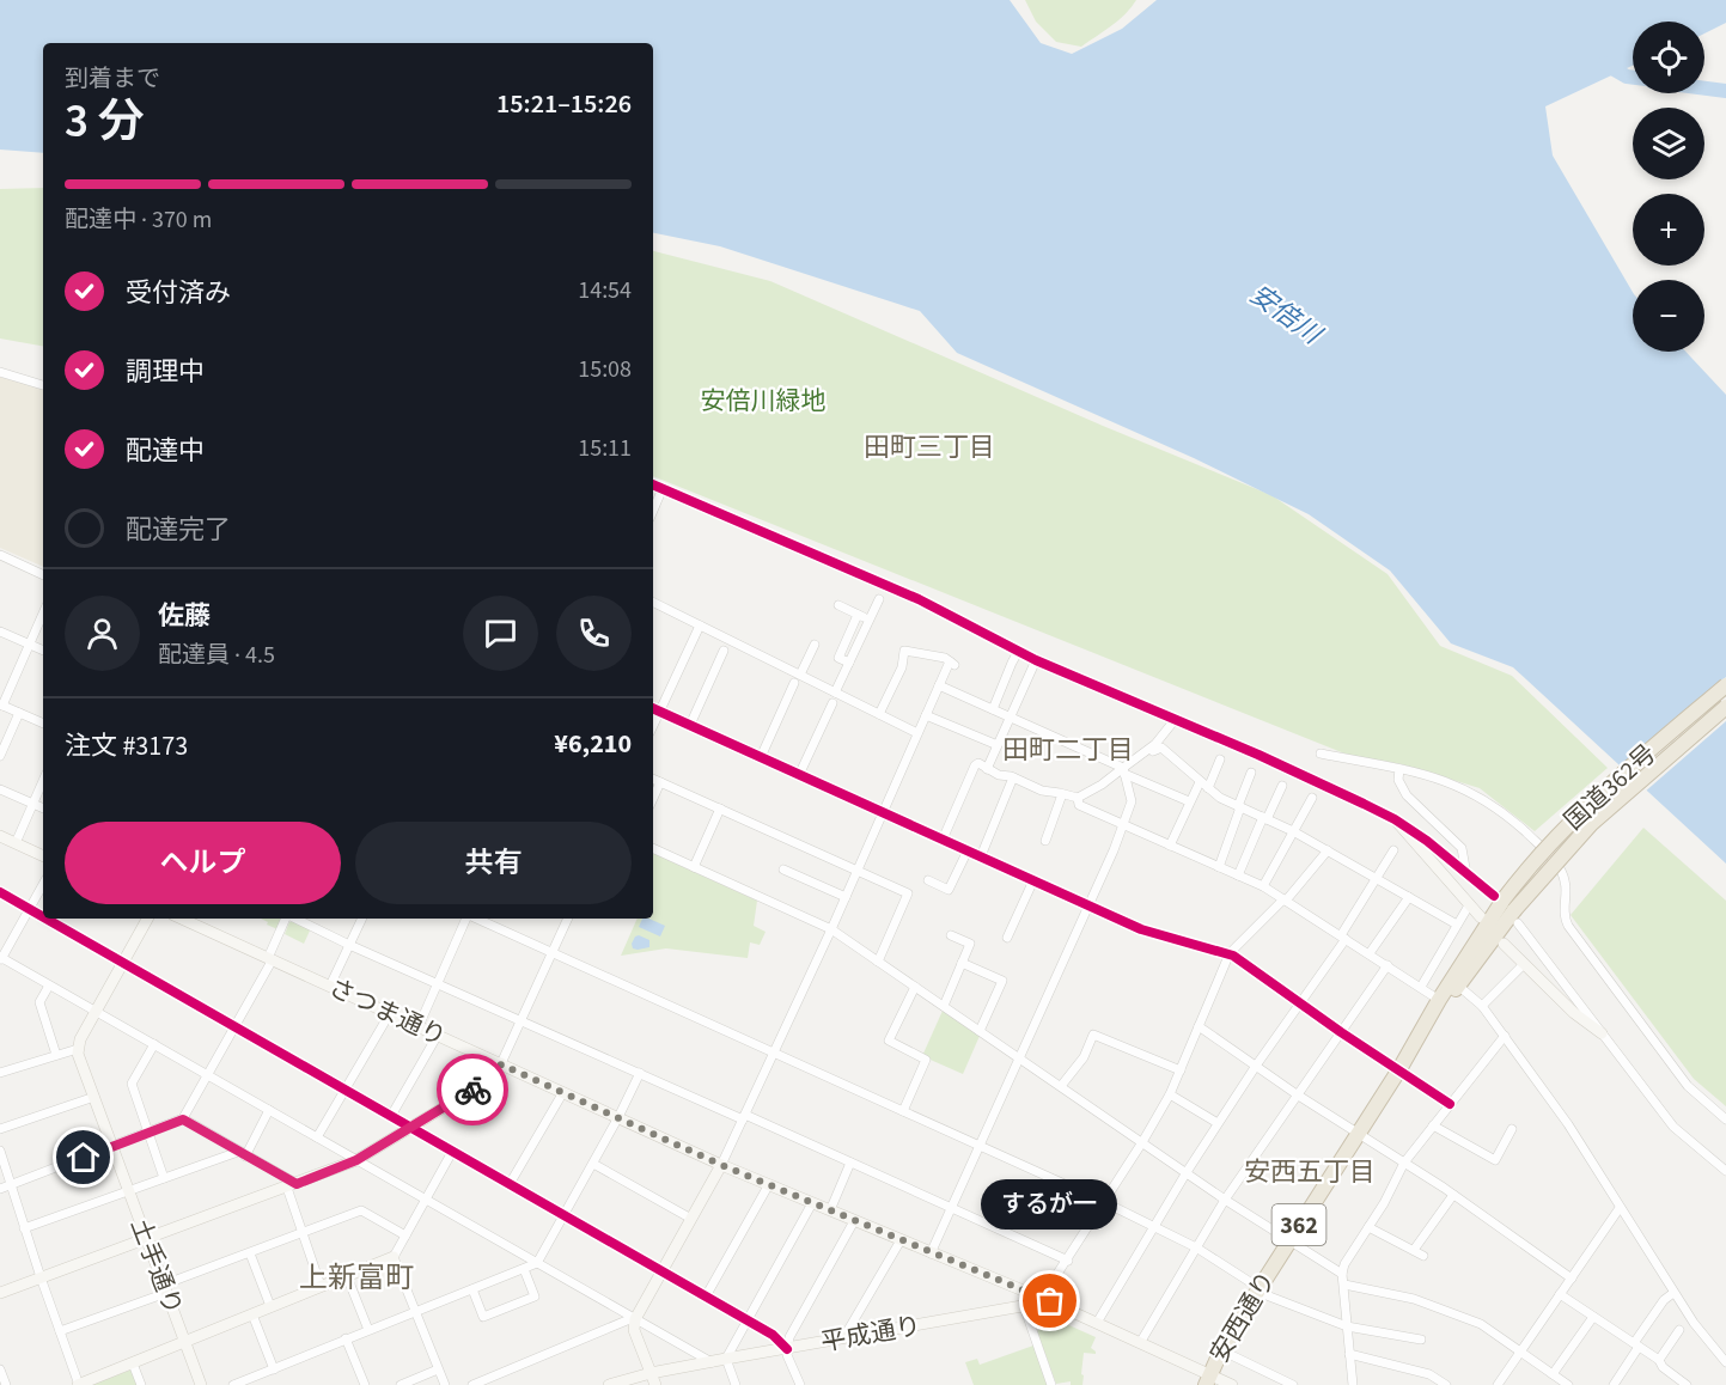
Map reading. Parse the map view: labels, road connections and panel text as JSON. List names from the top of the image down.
{
  "streets": {
    "highway": ["国道362号", "362", "安西通り"],
    "street": ["さつま通り", "土手通り", "平成通り"]
  },
  "crossings": [
    ["国道362号", "安西通り"],
    ["さつま通り", "安西通り"],
    ["さつま通り", "平成通り"]
  ],
  "districts": [
    "田町三丁目",
    "田町二丁目",
    "安西五丁目",
    "上新富町"
  ],
  "water": ["安倍川"],
  "parks": ["安倍川緑地"],
  "places": ["するが一"],
  "page": {
    "map_buttons": ["+", "−"],
    "heading": ["3 分", "到着まで", "15:21–15:26"],
    "panel": [
      "佐藤",
      "配達員 · 4.5",
      "注文 #3173",
      "¥6,210"
    ],
    "bar": "配達中 · 370 m",
    "list": [
      ["受付済み", "14:54"],
      ["調理中", "15:08"],
      ["配達中", "15:11"],
      "配達完了"
    ],
    "buttons": ["ヘルプ", "共有"],
    "bubble": "するが一"
  }
}
